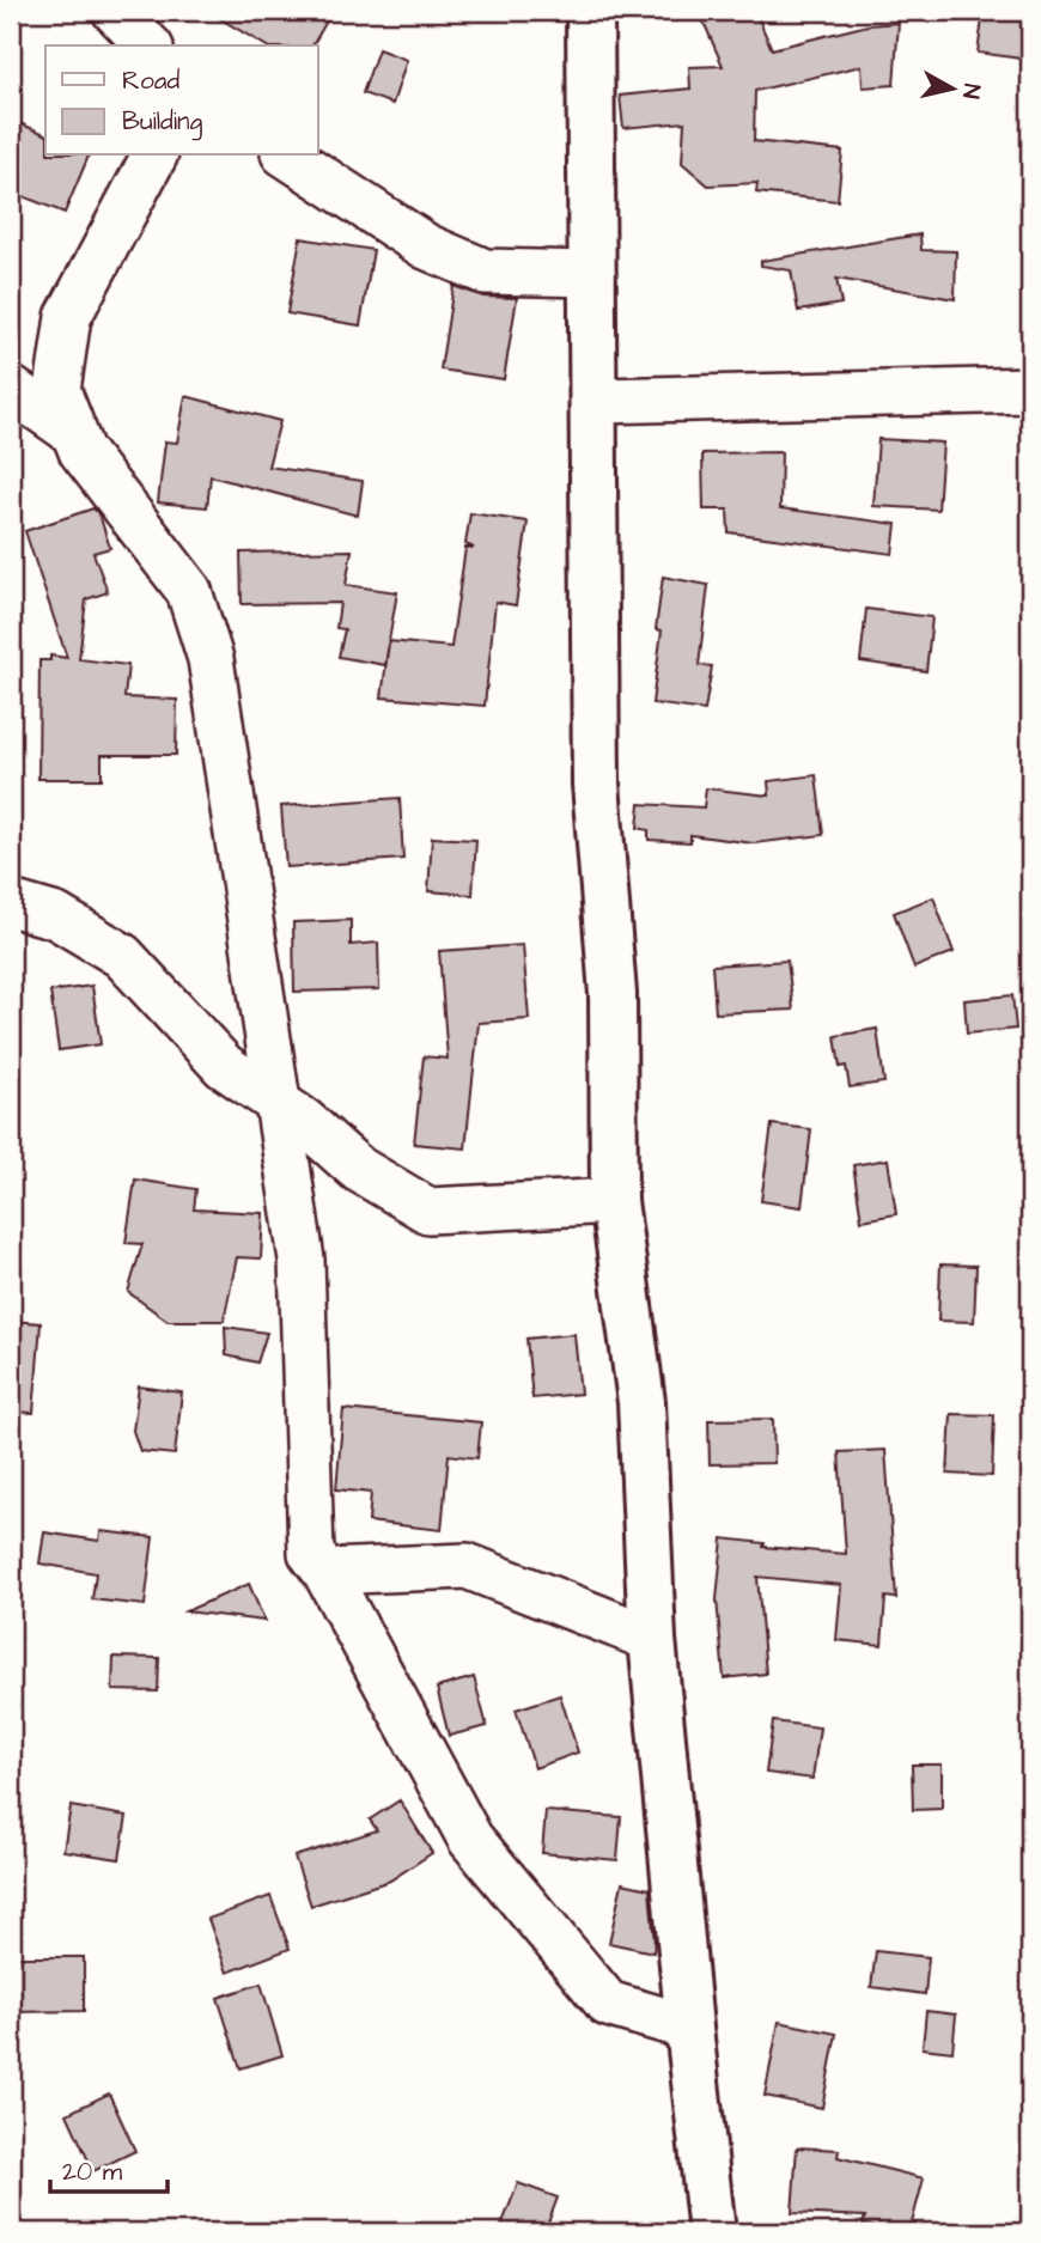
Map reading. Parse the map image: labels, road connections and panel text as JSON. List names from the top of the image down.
{
  "legend": ["Road", "Building"],
  "scale_bar": "20 m",
  "north": "right"
}
